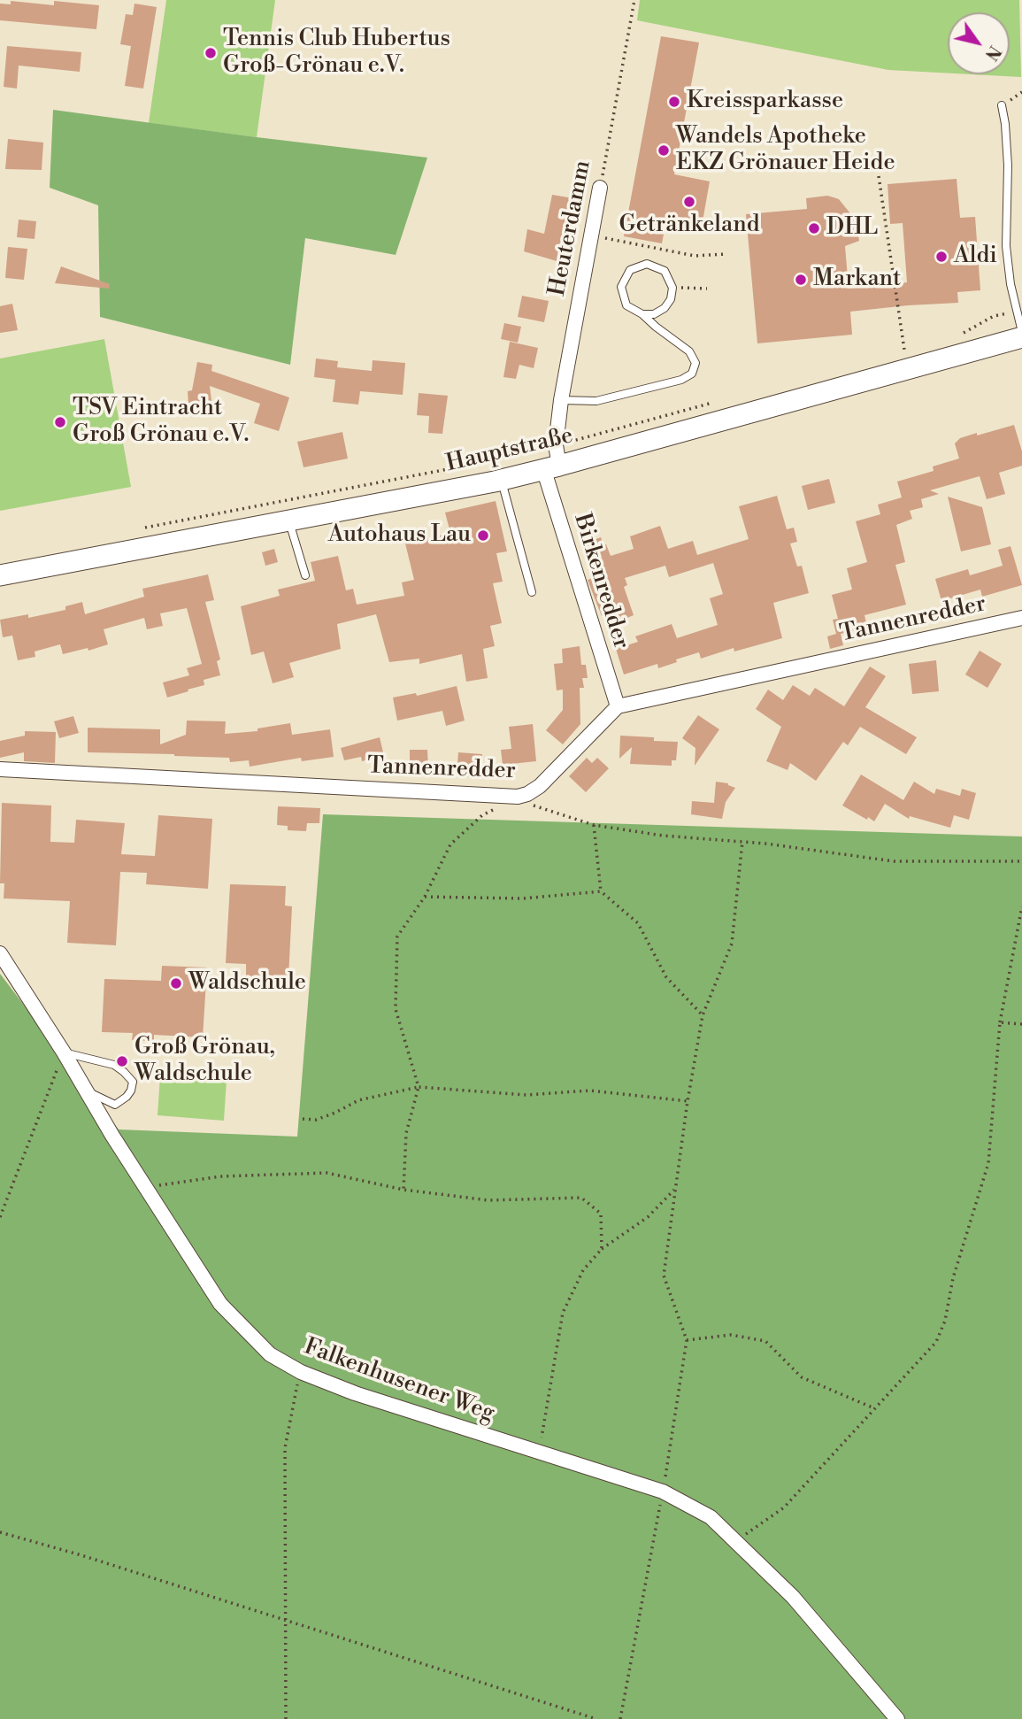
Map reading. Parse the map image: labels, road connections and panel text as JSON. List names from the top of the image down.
{
  "streets": {
    "main road": ["Hauptstraße"],
    "street": [
      "Heuterdamm",
      "Birkenredder",
      "Tannenredder",
      "Falkenhusener Weg"
    ]
  },
  "crossings": [
    ["Heuterdamm", "Hauptstraße"],
    ["Heuterdamm", "Birkenredder"],
    ["Hauptstraße", "Birkenredder"],
    ["Birkenredder", "Tannenredder"]
  ],
  "places": [
    "Tennis Club Hubertus Groß-Grönau e.V.",
    "Kreissparkasse",
    "Wandels Apotheke EKZ Grönauer Heide",
    "Getränkeland",
    "DHL",
    "Aldi",
    "Markant",
    "TSV Eintracht Groß Grönau e.V.",
    "Autohaus Lau",
    "Waldschule",
    "Groß Grönau, Waldschule"
  ],
  "north": "bottom right"
}
